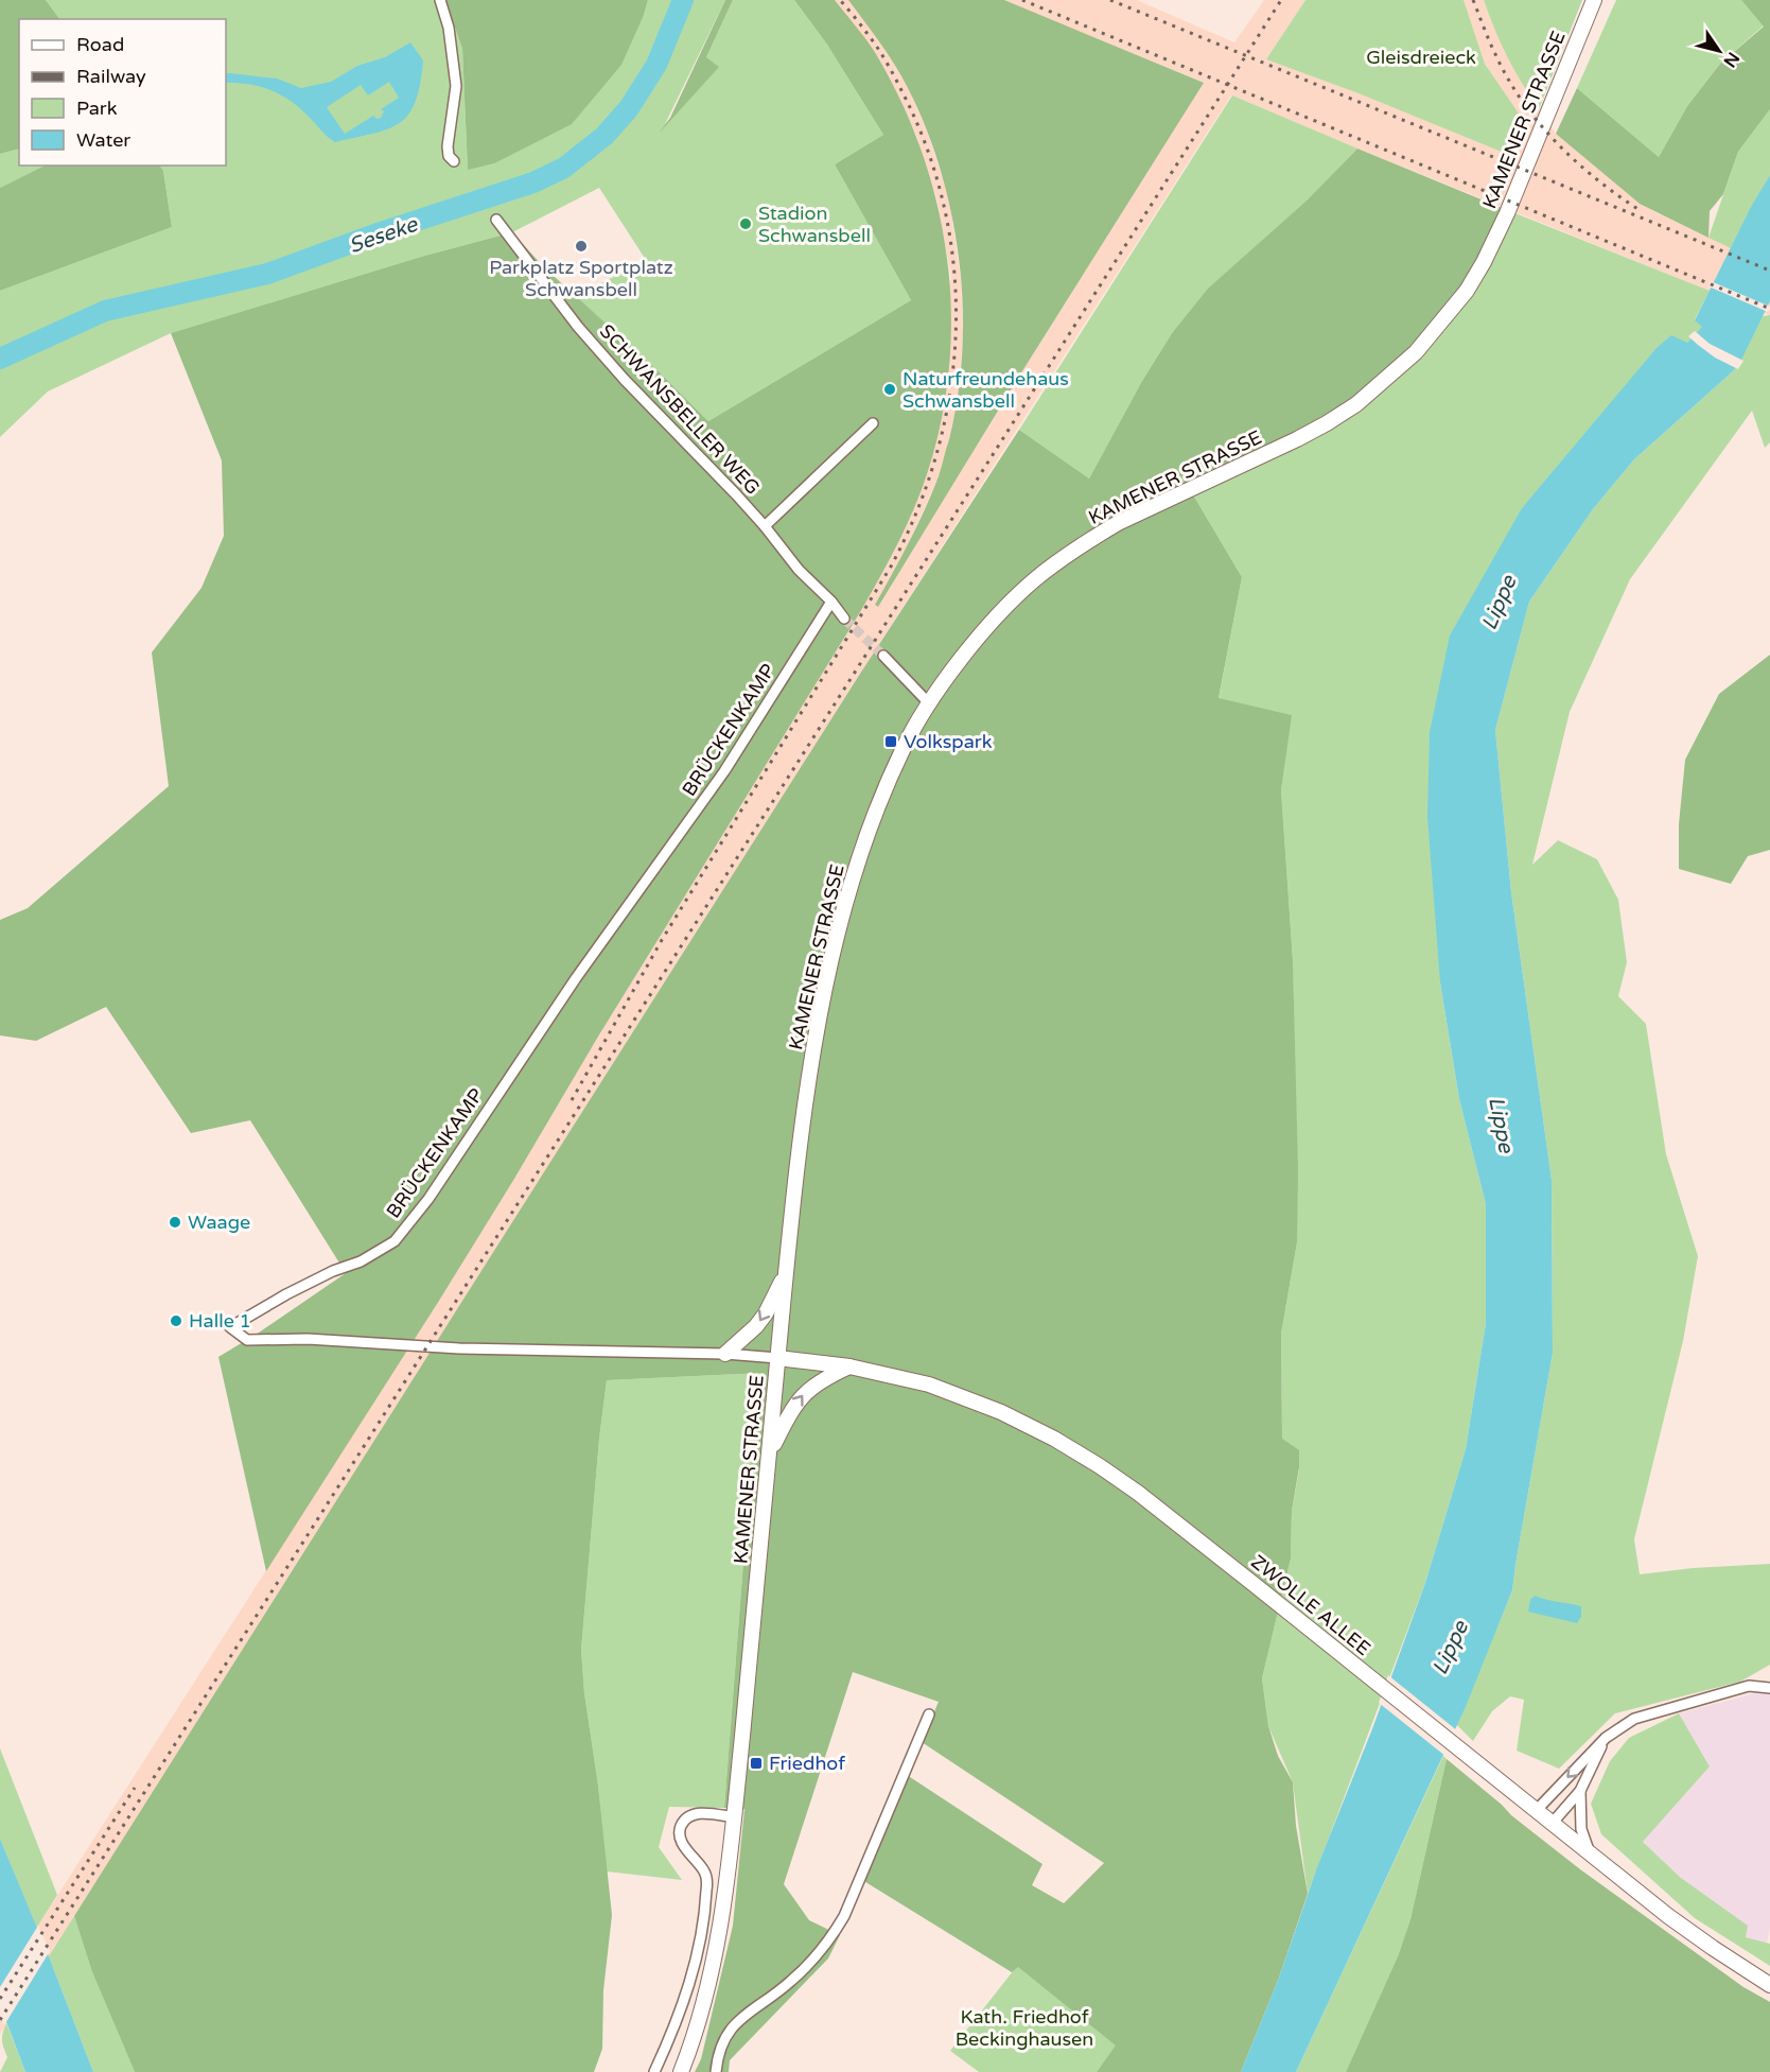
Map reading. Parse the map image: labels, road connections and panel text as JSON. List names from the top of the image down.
{
  "streets": {
    "main road": ["KAMENER STRASSE", "ZWOLLE ALLEE"],
    "street": ["SCHWANSBELLER WEG", "BRÜCKENKAMP"]
  },
  "crossings": [
    ["KAMENER STRASSE", "BRÜCKENKAMP"],
    ["KAMENER STRASSE", "ZWOLLE ALLEE"],
    ["SCHWANSBELLER WEG", "BRÜCKENKAMP"],
    ["BRÜCKENKAMP", "ZWOLLE ALLEE"]
  ],
  "water": ["Seseke", "Lippe"],
  "parks": ["Gleisdreieck", "Kath. Friedhof Beckinghausen"],
  "places": {
    "other": [
      "Stadion Schwansbell",
      "Parkplatz Sportplatz Schwansbell",
      "Naturfreundehaus Schwansbell",
      "Waage",
      "Halle 1"
    ],
    "transit": ["Volkspark", "Friedhof"]
  },
  "legend": [
    "Road",
    "Railway",
    "Park",
    "Water"
  ],
  "north": "bottom right"
}
